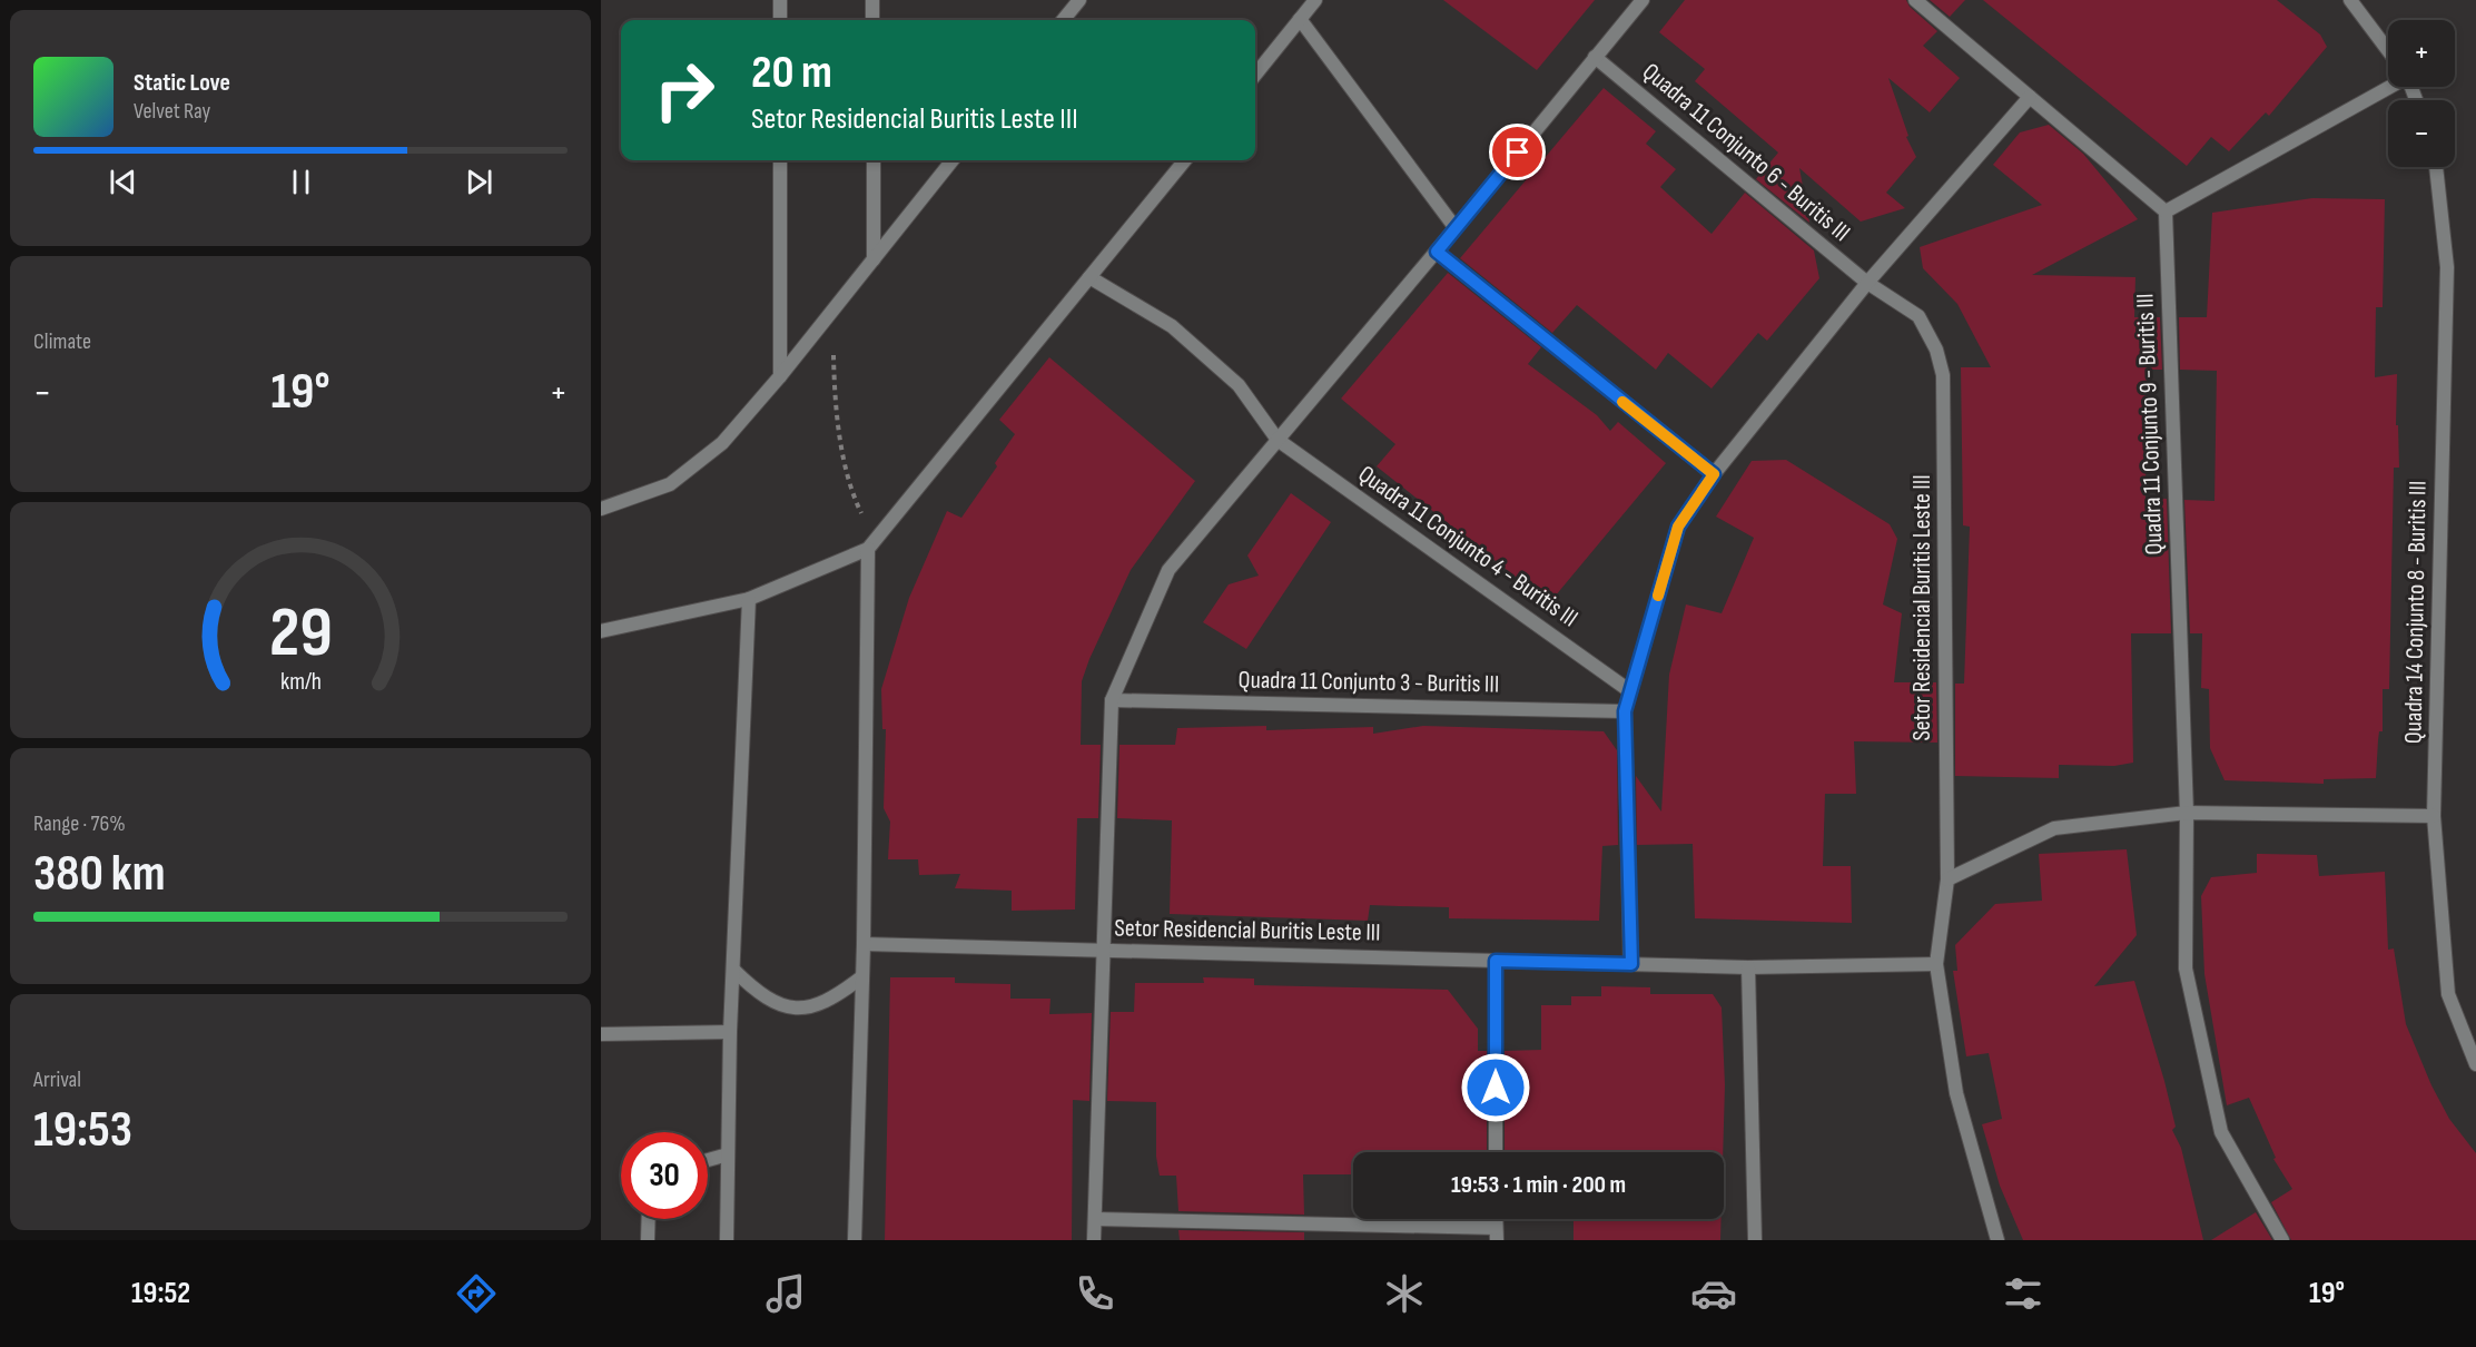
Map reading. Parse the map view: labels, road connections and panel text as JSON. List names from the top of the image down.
{
  "streets": {
    "street": [
      "Quadra 11 Conjunto 6 - Buritis III",
      "Quadra 11 Conjunto 9 - Buritis III",
      "Quadra 11 Conjunto 4 - Buritis III",
      "Setor Residencial Buritis Leste III",
      "Quadra 14 Conjunto 8 - Buritis III",
      "Quadra 11 Conjunto 3 - Buritis III"
    ]
  },
  "crossings": [
    ["Quadra 11 Conjunto 6 - Buritis III", "Setor Residencial Buritis Leste III"]
  ],
  "page": {
    "map_buttons": ["+", "−"],
    "turn": ["20 m", "Setor Residencial Buritis Leste III"],
    "song": ["Static Love", "Velvet Ray"],
    "tile": [
      "Climate",
      ["Range · 76%", "380 km"],
      ["Arrival", "19:53"]
    ],
    "heat": ["−", "19°", "+"],
    "limit": "30",
    "trip": "19:53 · 1 min · 200 m",
    "tabs": ["19:52", "19°"],
    "gauge": ["29", "km/h"]
  }
}
